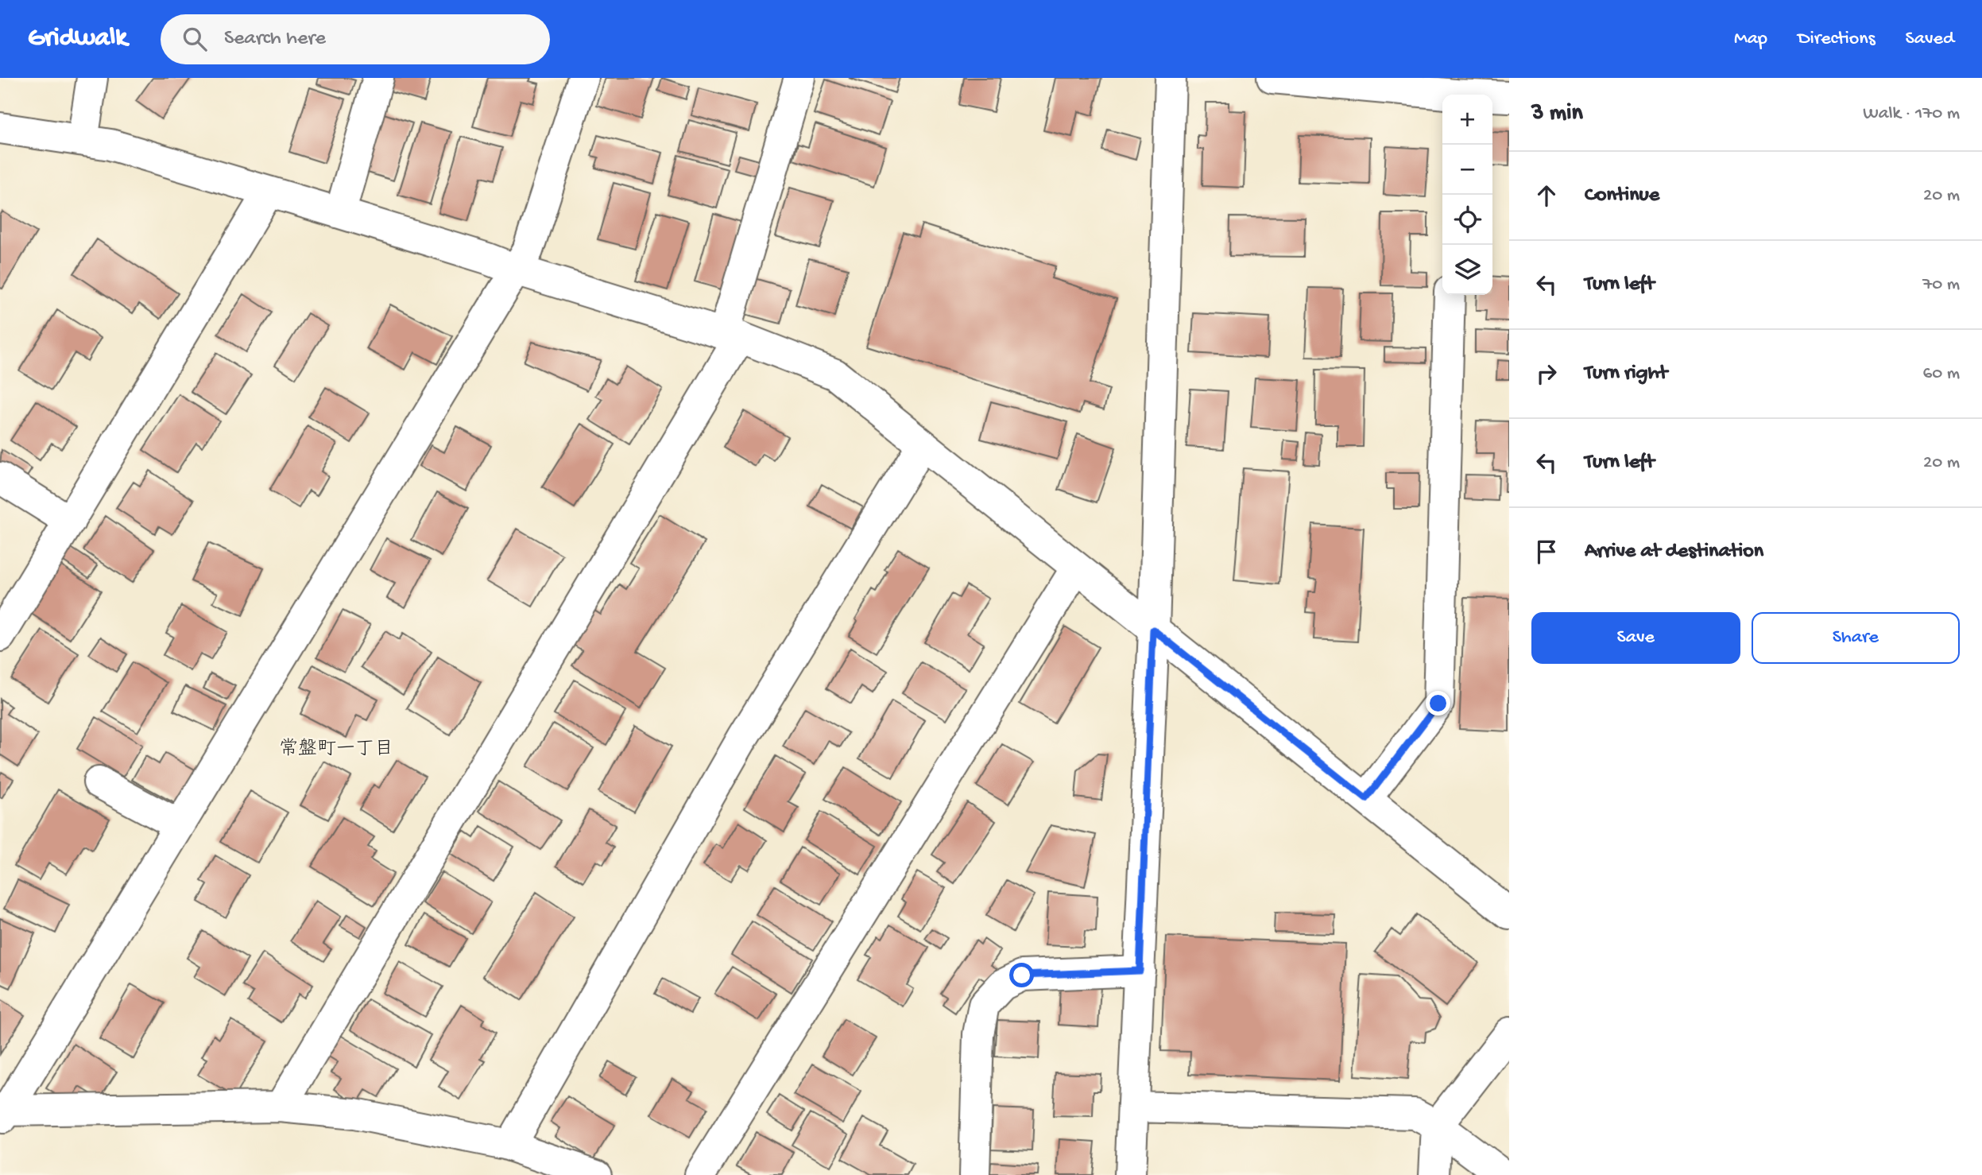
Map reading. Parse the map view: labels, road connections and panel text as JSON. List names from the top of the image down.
{
  "districts": ["常盤町一丁目"],
  "page": {
    "header": "Gridwalk",
    "search": "Search here",
    "nav": ["Map", "Directions", "Saved"],
    "heading": ["3 min", "Walk · 170 m"],
    "map_buttons": ["+", "−"],
    "list": [
      ["Continue", "20 m"],
      ["Turn left", "70 m"],
      ["Turn right", "60 m"],
      ["Turn left", "20 m"],
      "Arrive at destination"
    ],
    "buttons": ["Save", "Share"]
  }
}
